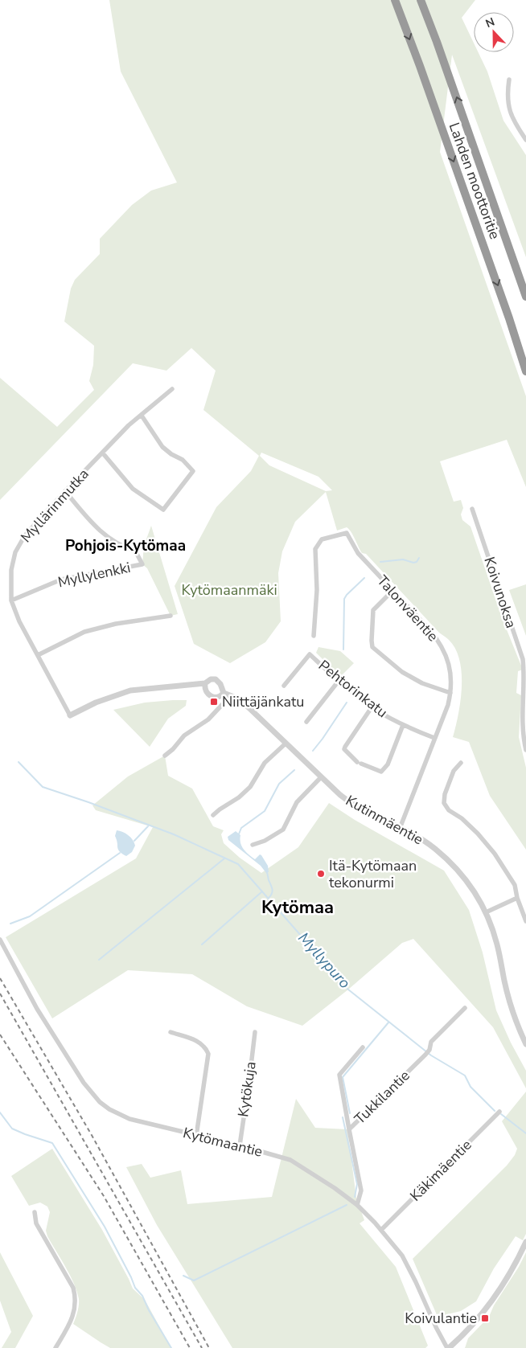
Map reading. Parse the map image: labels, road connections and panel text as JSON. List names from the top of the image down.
{
  "streets": {
    "highway": ["Lahden moottoritie"],
    "street": [
      "Myllärinmutka",
      "Myllylenkki",
      "Koivunoksa",
      "Talonväentie",
      "Pehtorinkatu",
      "Kutinmäentie",
      "Kytökuja",
      "Tukkilantie",
      "Kytömaantie",
      "Käkimäentie"
    ]
  },
  "crossings": [
    ["Myllärinmutka", "Myllylenkki"],
    ["Myllärinmutka", "Kutinmäentie"],
    ["Talonväentie", "Pehtorinkatu"],
    ["Talonväentie", "Kutinmäentie"],
    ["Kytökuja", "Kytömaantie"],
    ["Tukkilantie", "Kytömaantie"],
    ["Kytömaantie", "Käkimäentie"]
  ],
  "districts": ["Pohjois-Kytömaa", "Kytömaa"],
  "water": ["Myllypuro"],
  "parks": ["Kytömaanmäki"],
  "places": {
    "transit": ["Niittäjänkatu", "Koivulantie"],
    "other": ["Itä-Kytömaan tekonurmi"]
  },
  "north": "top"
}
